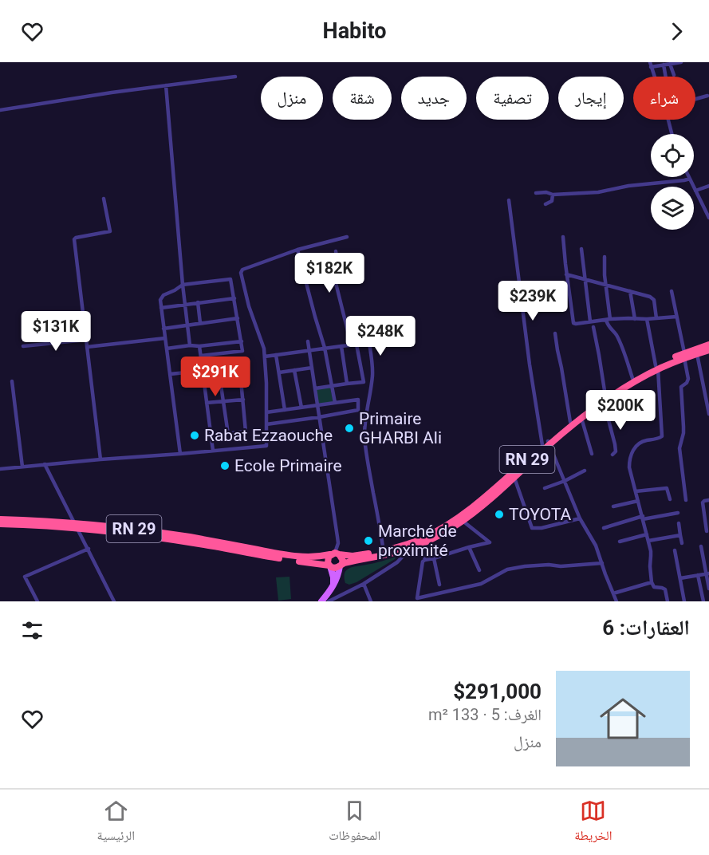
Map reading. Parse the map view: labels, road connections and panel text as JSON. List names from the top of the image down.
{
  "streets": {
    "highway": ["RN 29"]
  },
  "places": [
    "Primaire GHARBI Ali",
    "Rabat Ezzaouche",
    "Ecole Primaire",
    "TOYOTA",
    "Marché de proximité"
  ],
  "page": {
    "header": "Habito",
    "chip": [
      "شراء",
      "إيجار",
      "تصفية",
      "جديد",
      "شقة",
      "منزل"
    ],
    "price": [
      "$182K",
      "$239K",
      "$131K",
      "$248K",
      "$291K",
      "$200K"
    ],
    "heading": "العقارات: 6",
    "list": [
      {
        "name": "$291,000",
        "note": "الغرف: 5 · 133 m² · منزل"
      }
    ],
    "tabs": ["الخريطة", "المحفوظات", "الرئيسية"]
  }
}
